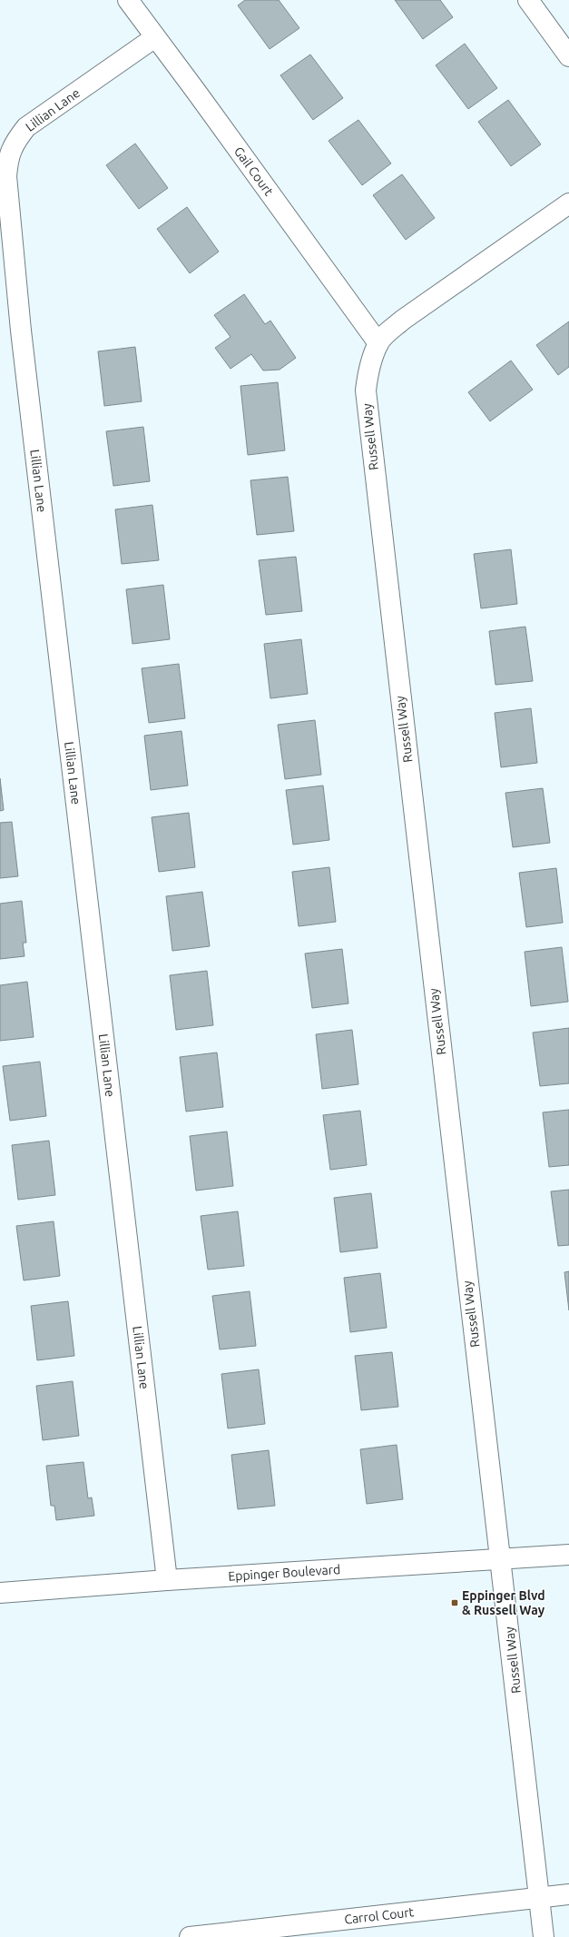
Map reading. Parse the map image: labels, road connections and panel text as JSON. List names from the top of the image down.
{
  "streets": {
    "street": [
      "Lillian Lane",
      "Gail Court",
      "Russell Way",
      "Eppinger Boulevard",
      "Carrol Court"
    ]
  },
  "crossings": [
    ["Lillian Lane", "Gail Court"],
    ["Lillian Lane", "Eppinger Boulevard"],
    ["Gail Court", "Russell Way"],
    ["Russell Way", "Eppinger Boulevard"],
    ["Russell Way", "Carrol Court"]
  ],
  "places": {
    "transit": ["Eppinger Blvd & Russell Way"]
  }
}
